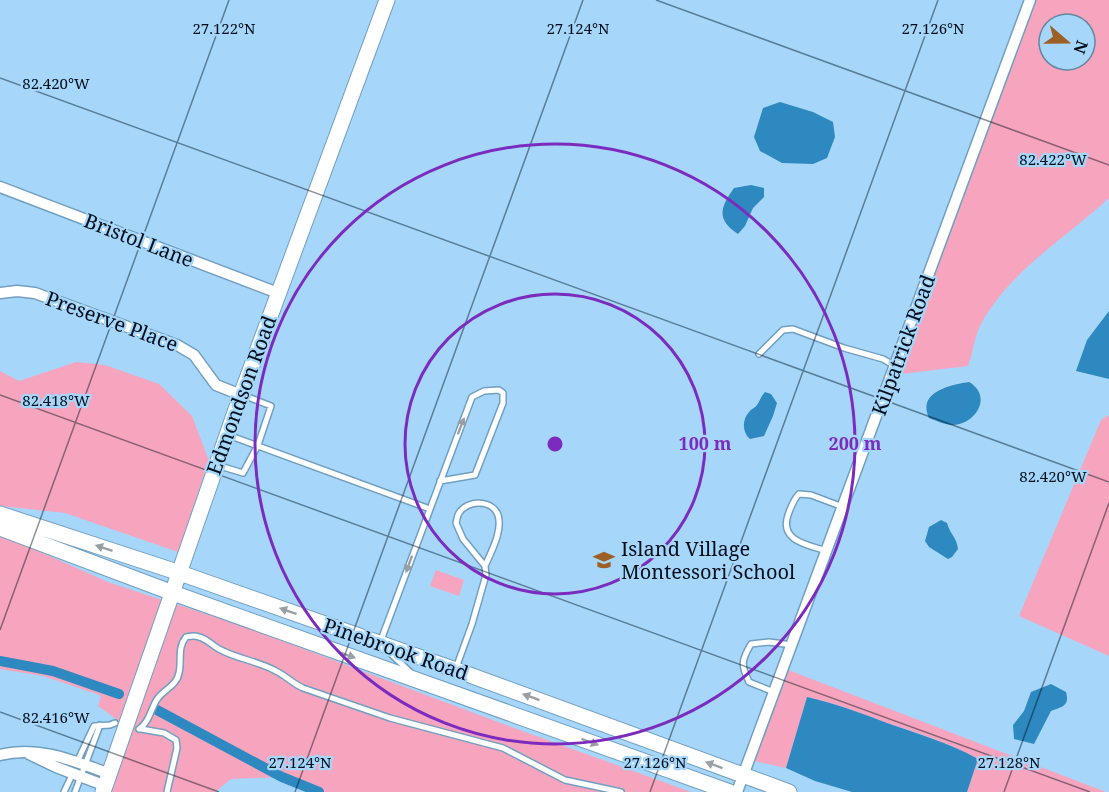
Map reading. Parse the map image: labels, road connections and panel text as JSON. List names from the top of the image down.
{
  "streets": {
    "street": [
      "Bristol Lane",
      "Preserve Place",
      "Kilpatrick Road",
      "Edmondson Road",
      "Pinebrook Road"
    ]
  },
  "crossings": [
    ["Bristol Lane", "Edmondson Road"],
    ["Preserve Place", "Edmondson Road"],
    ["Kilpatrick Road", "Pinebrook Road"],
    ["Edmondson Road", "Pinebrook Road"]
  ],
  "places": {
    "school or university": ["Island Village Montessori School"]
  },
  "north": "right",
  "coordinates": [
    "27.122°N",
    "27.124°N",
    "27.126°N",
    "82.420°W",
    "82.422°W",
    "82.418°W",
    "82.416°W",
    "27.128°N"
  ],
  "rings": ["100 m", "200 m"]
}
